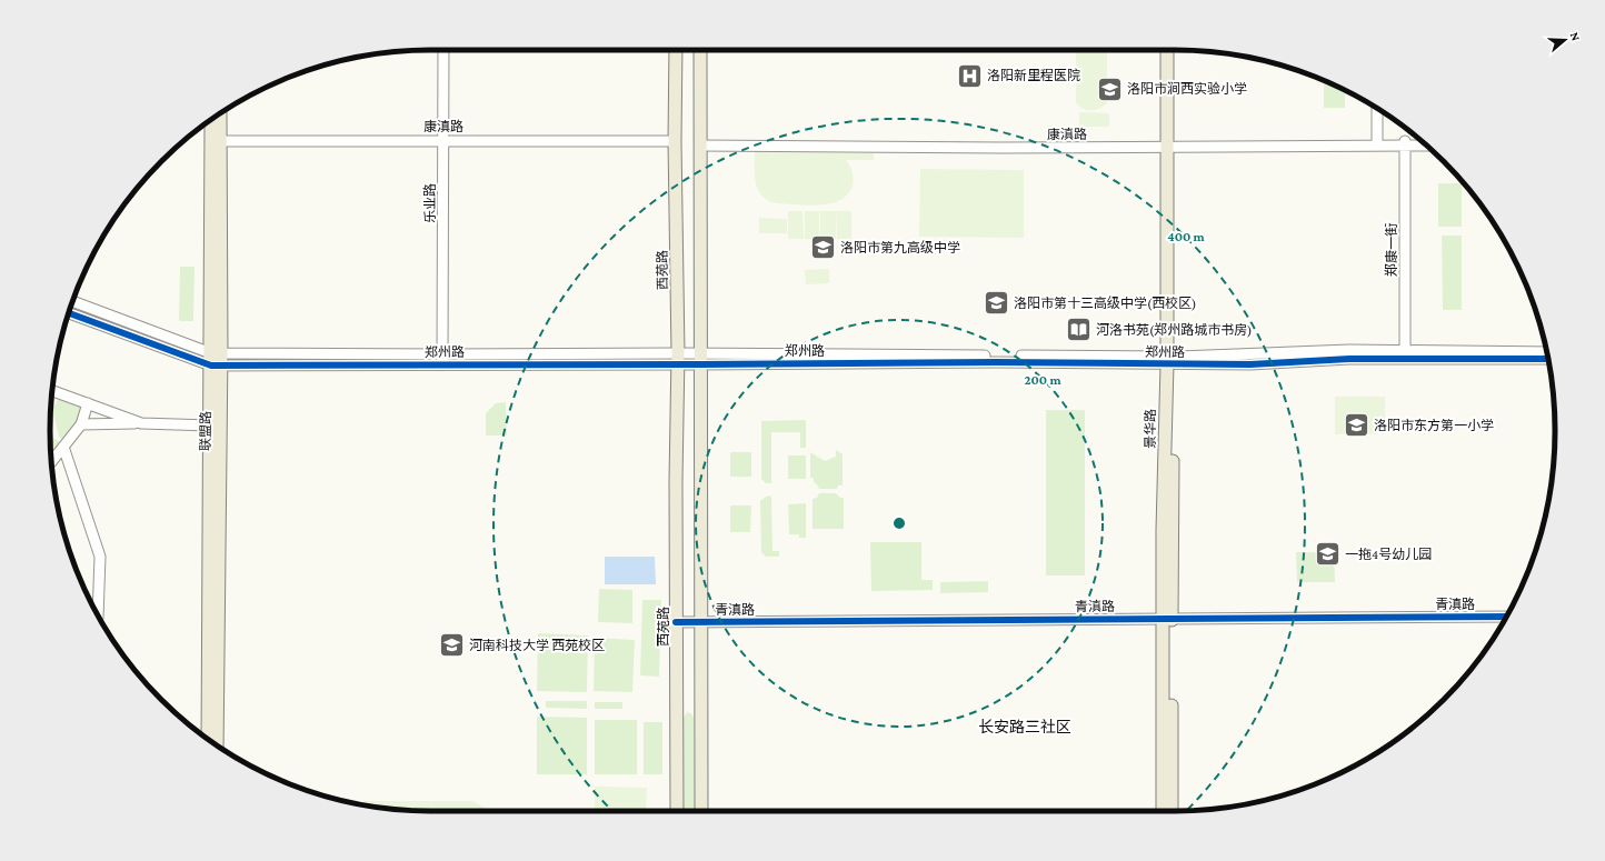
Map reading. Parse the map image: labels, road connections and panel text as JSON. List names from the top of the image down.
{
  "streets": {
    "main road": ["西苑路", "景华路", "联盟路"],
    "street": [
      "康滇路",
      "乐业路",
      "郑康一街",
      "郑州路",
      "青滇路"
    ]
  },
  "crossings": [
    ["康滇路", "乐业路"],
    ["康滇路", "郑康一街"],
    ["康滇路", "西苑路"],
    ["康滇路", "景华路"],
    ["康滇路", "联盟路"],
    ["乐业路", "郑州路"],
    ["郑康一街", "郑州路"],
    ["西苑路", "郑州路"],
    ["西苑路", "青滇路"],
    ["郑州路", "景华路"],
    ["郑州路", "联盟路"],
    ["景华路", "青滇路"]
  ],
  "districts": ["长安路三社区"],
  "places": {
    "hospital": ["洛阳新里程医院"],
    "school or university": [
      "洛阳市涧西实验小学",
      "洛阳市第九高级中学",
      "洛阳市第十三高级中学(西校区)",
      "洛阳市东方第一小学",
      "一拖4号幼儿园",
      "河南科技大学 西苑校区"
    ],
    "library": ["河洛书苑(郑州路城市书房)"]
  },
  "north": "right",
  "rings": ["400 m", "200 m"]
}
